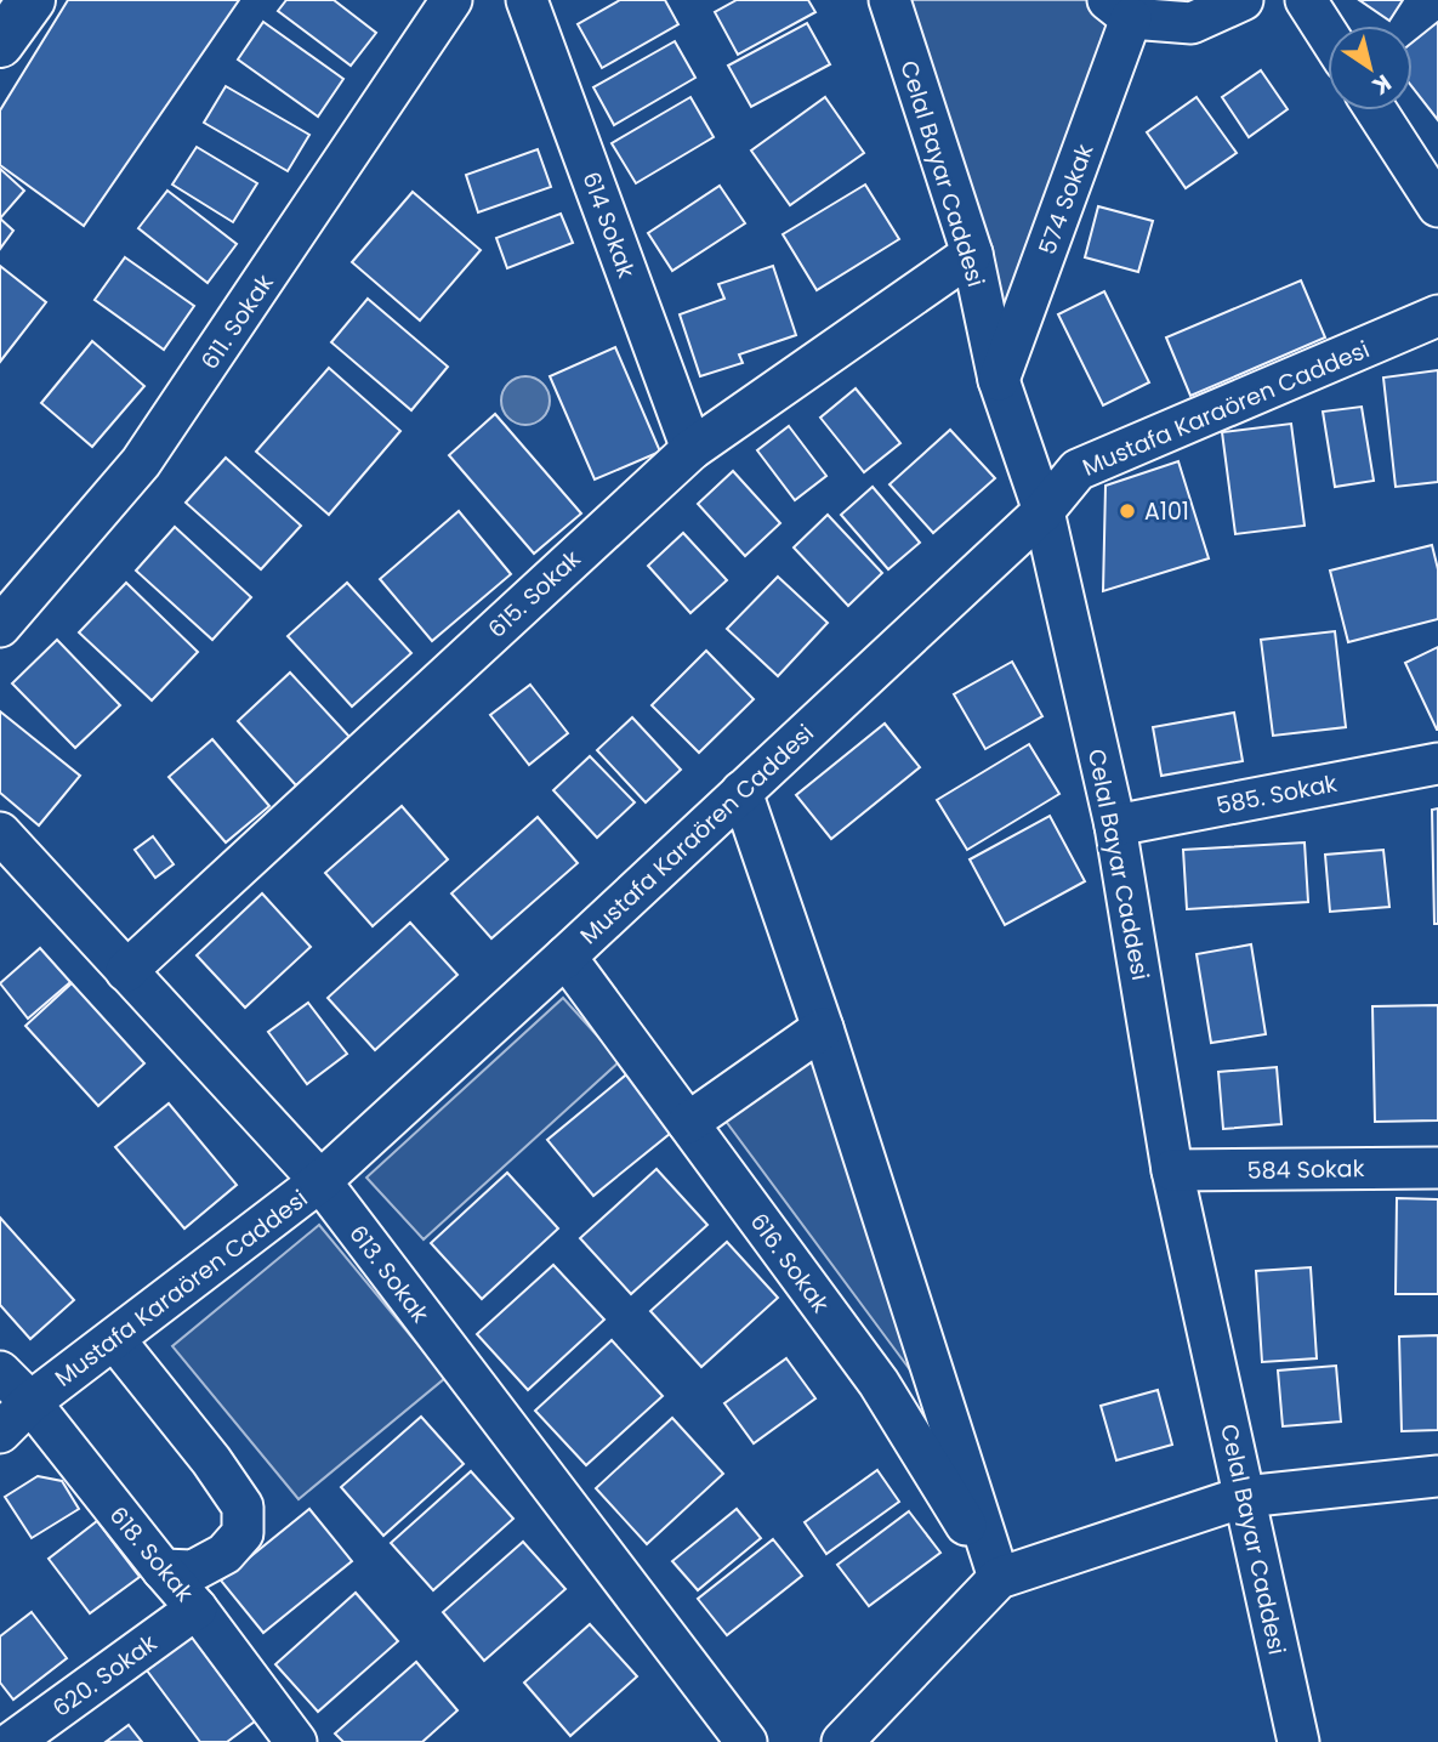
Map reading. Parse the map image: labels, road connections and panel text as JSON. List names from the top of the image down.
{
  "streets": {
    "street": [
      "Celal Bayar Caddesi",
      "574 Sokak",
      "614 Sokak",
      "611. Sokak",
      "Mustafa Karaören Caddesi",
      "615. Sokak",
      "585. Sokak",
      "584 Sokak",
      "616. Sokak",
      "613. Sokak",
      "618. Sokak",
      "620. Sokak"
    ]
  },
  "crossings": [
    ["Celal Bayar Caddesi", "574 Sokak"],
    ["Celal Bayar Caddesi", "Mustafa Karaören Caddesi"],
    ["Celal Bayar Caddesi", "615. Sokak"],
    ["Celal Bayar Caddesi", "585. Sokak"],
    ["Celal Bayar Caddesi", "584 Sokak"],
    ["614 Sokak", "615. Sokak"],
    ["Mustafa Karaören Caddesi", "616. Sokak"],
    ["Mustafa Karaören Caddesi", "613. Sokak"],
    ["Mustafa Karaören Caddesi", "618. Sokak"],
    ["615. Sokak", "613. Sokak"],
    ["618. Sokak", "620. Sokak"]
  ],
  "places": ["A101"],
  "north": "bottom right"
}
